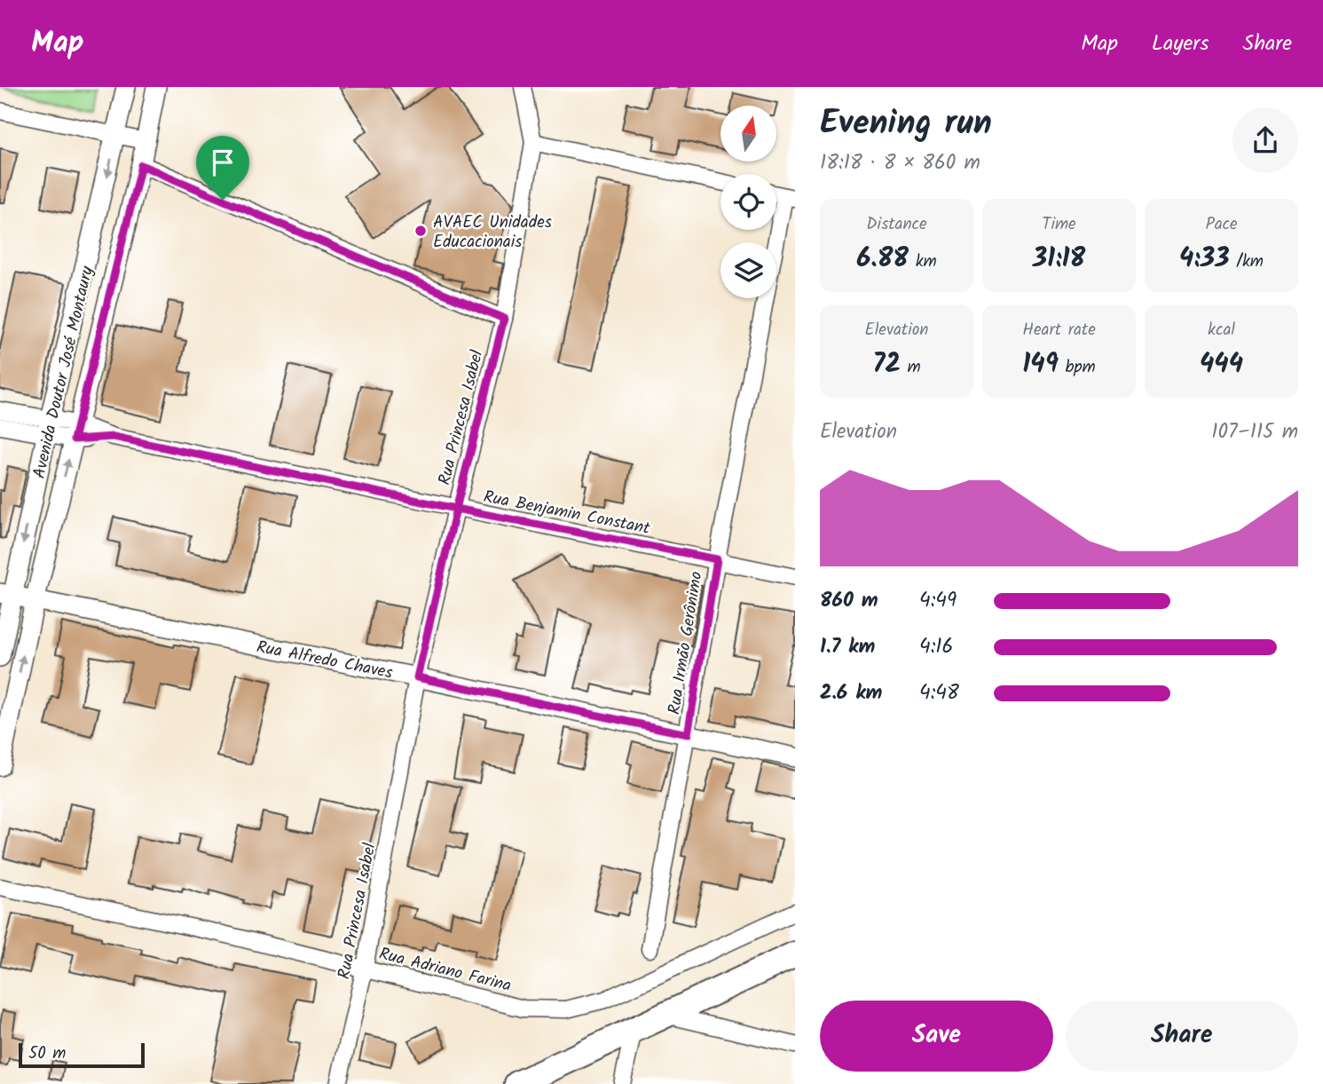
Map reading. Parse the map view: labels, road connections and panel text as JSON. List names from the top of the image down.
{
  "streets": {
    "street": [
      "Avenida Doutor José Montaury",
      "Rua Princesa Isabel",
      "Rua Benjamin Constant",
      "Rua Irmão Gerônimo",
      "Rua Alfredo Chaves",
      "Rua Adriano Farina"
    ]
  },
  "crossings": [
    ["Avenida Doutor José Montaury", "Rua Benjamin Constant"],
    ["Avenida Doutor José Montaury", "Rua Alfredo Chaves"],
    ["Rua Princesa Isabel", "Rua Benjamin Constant"],
    ["Rua Princesa Isabel", "Rua Alfredo Chaves"],
    ["Rua Princesa Isabel", "Rua Adriano Farina"],
    ["Rua Benjamin Constant", "Rua Irmão Gerônimo"],
    ["Rua Irmão Gerônimo", "Rua Alfredo Chaves"]
  ],
  "places": ["AVAEC Unidades Educacionais"],
  "scale_bar": "50 m",
  "north": "top",
  "page": {
    "header": "Map",
    "nav": ["Map", "Layers", "Share"],
    "heading": ["Evening run", "18:18 · 8 × 860 m"],
    "stats": [
      ["Distance", "6.88 km"],
      ["Time", "31:18"],
      ["Pace", "4:33 /km"],
      ["Elevation", "72 m"],
      ["Heart rate", "149 bpm"],
      ["kcal", "444"]
    ],
    "chart": ["Elevation", "107–115 m"],
    "list": [
      {
        "name": "860 m",
        "note": "4:49"
      },
      {
        "name": "1.7 km",
        "note": "4:16"
      },
      {
        "name": "2.6 km",
        "note": "4:48"
      }
    ],
    "buttons": ["Save", "Share"],
    "scale": "50 m"
  }
}
